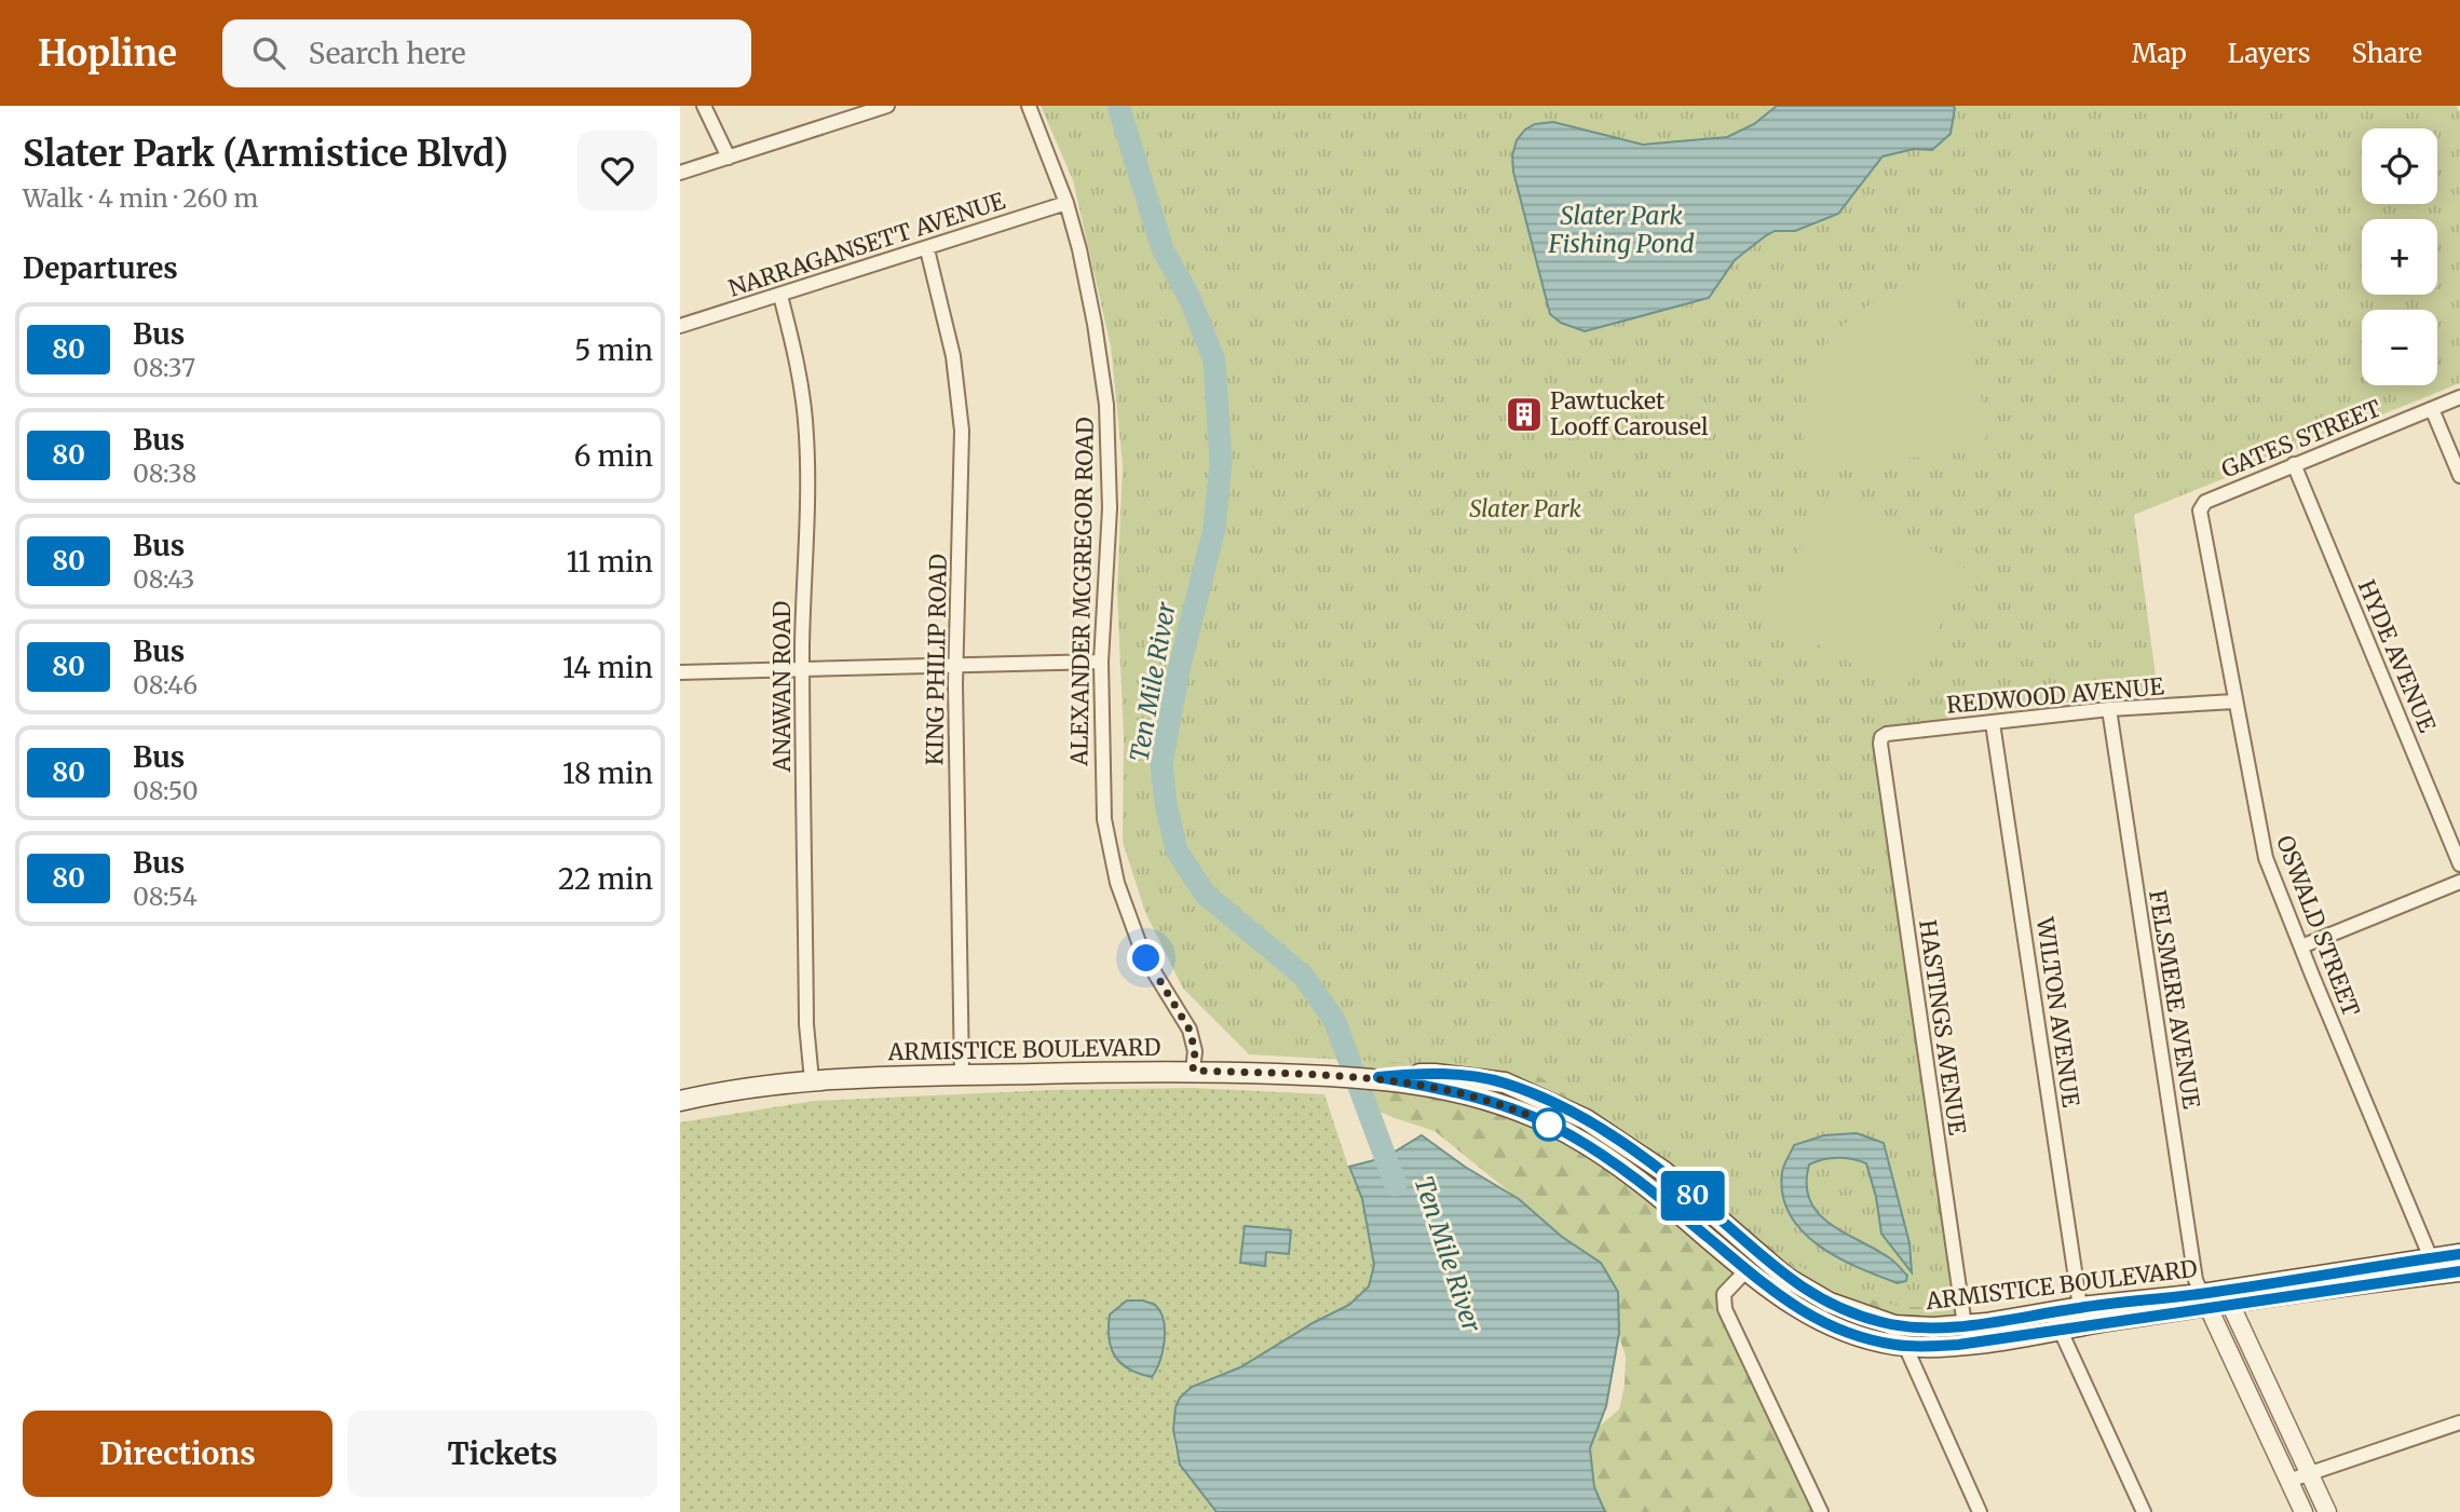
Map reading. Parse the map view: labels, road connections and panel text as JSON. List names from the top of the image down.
{
  "streets": {
    "main road": ["ARMISTICE BOULEVARD"],
    "street": [
      "NARRAGANSETT AVENUE",
      "GATES STREET",
      "ALEXANDER MCGREGOR ROAD",
      "HYDE AVENUE",
      "KING PHILIP ROAD",
      "ANAWAN ROAD",
      "REDWOOD AVENUE",
      "OSWALD STREET",
      "FELSMERE AVENUE",
      "WILTON AVENUE",
      "HASTINGS AVENUE"
    ]
  },
  "crossings": [
    ["NARRAGANSETT AVENUE", "ALEXANDER MCGREGOR ROAD"],
    ["NARRAGANSETT AVENUE", "KING PHILIP ROAD"],
    ["NARRAGANSETT AVENUE", "ANAWAN ROAD"],
    ["GATES STREET", "HYDE AVENUE"],
    ["GATES STREET", "OSWALD STREET"],
    ["ALEXANDER MCGREGOR ROAD", "ARMISTICE BOULEVARD"],
    ["KING PHILIP ROAD", "ARMISTICE BOULEVARD"],
    ["ANAWAN ROAD", "ARMISTICE BOULEVARD"],
    ["REDWOOD AVENUE", "OSWALD STREET"],
    ["REDWOOD AVENUE", "FELSMERE AVENUE"],
    ["REDWOOD AVENUE", "WILTON AVENUE"],
    ["REDWOOD AVENUE", "HASTINGS AVENUE"],
    ["OSWALD STREET", "ARMISTICE BOULEVARD"],
    ["FELSMERE AVENUE", "ARMISTICE BOULEVARD"],
    ["WILTON AVENUE", "ARMISTICE BOULEVARD"],
    ["HASTINGS AVENUE", "ARMISTICE BOULEVARD"]
  ],
  "water": ["Slater Park Fishing Pond", "Ten Mile River"],
  "parks": ["Slater Park"],
  "places": {
    "building": ["Pawtucket Looff Carousel"]
  },
  "lines": ["bus line 80"],
  "page": {
    "header": "Hopline",
    "search": "Search here",
    "nav": ["Map", "Layers", "Share"],
    "heading": [
      ["Slater Park (Armistice Blvd)", "Walk · 4 min · 260 m"],
      "Departures"
    ],
    "on_map": "80",
    "map_buttons": ["+", "−"],
    "list": [
      {
        "mark": "80",
        "name": "Bus",
        "note": "08:37",
        "value": "5 min"
      },
      {
        "mark": "80",
        "name": "Bus",
        "note": "08:38",
        "value": "6 min"
      },
      {
        "mark": "80",
        "name": "Bus",
        "note": "08:43",
        "value": "11 min"
      },
      {
        "mark": "80",
        "name": "Bus",
        "note": "08:46",
        "value": "14 min"
      },
      {
        "mark": "80",
        "name": "Bus",
        "note": "08:50",
        "value": "18 min"
      },
      {
        "mark": "80",
        "name": "Bus",
        "note": "08:54",
        "value": "22 min"
      }
    ],
    "buttons": ["Directions", "Tickets"]
  }
}
